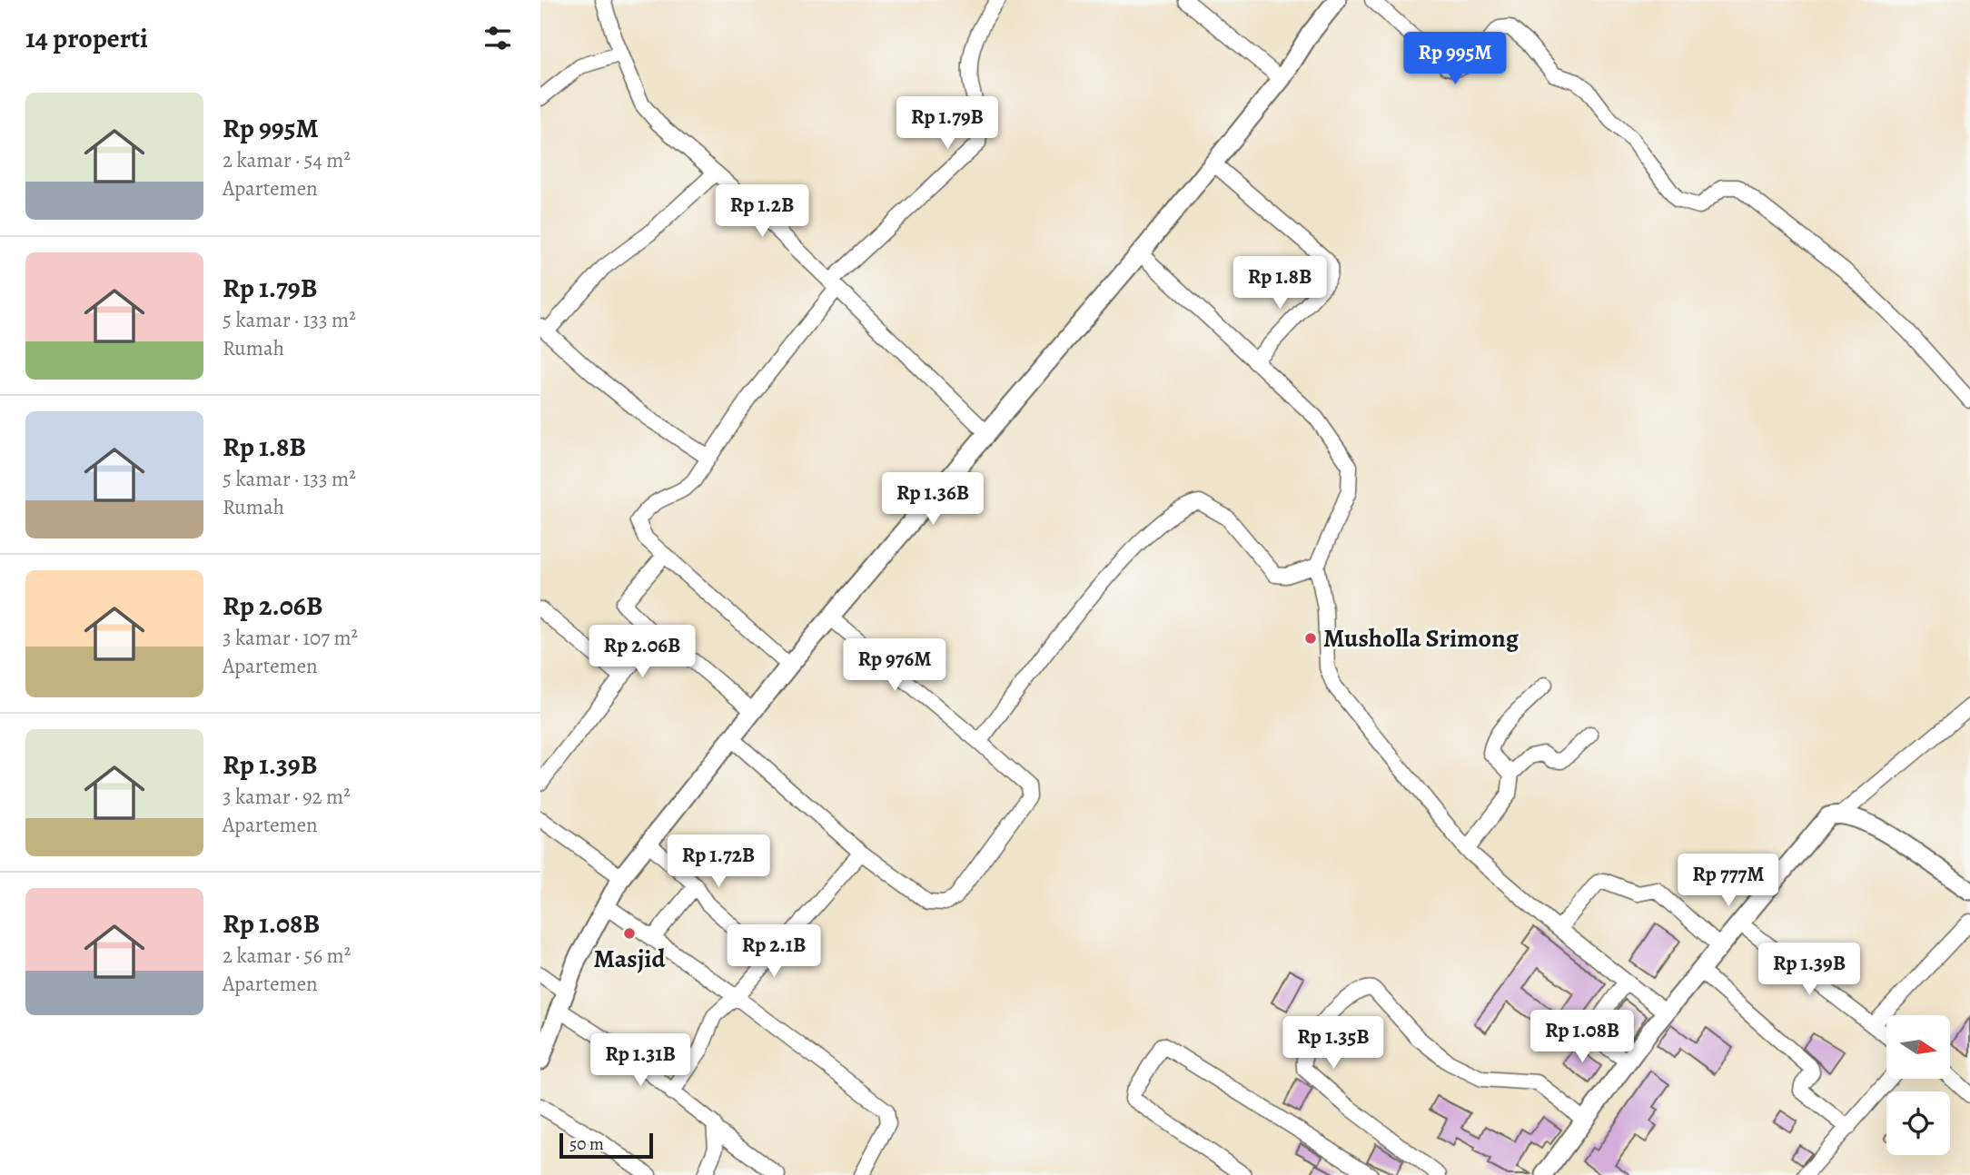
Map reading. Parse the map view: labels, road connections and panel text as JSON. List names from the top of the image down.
{
  "places": ["Musholla Srimong", "Masjid"],
  "scale_bar": "50 m",
  "north": "right",
  "page": {
    "heading": "14 properti",
    "price": [
      "Rp 995M",
      "Rp 1.79B",
      "Rp 1.2B",
      "Rp 1.8B",
      "Rp 1.36B",
      "Rp 2.06B",
      "Rp 976M",
      "Rp 1.72B",
      "Rp 777M",
      "Rp 2.1B",
      "Rp 1.39B",
      "Rp 1.08B",
      "Rp 1.35B",
      "Rp 1.31B"
    ],
    "list": [
      {
        "name": "Rp 995M",
        "note": "2 kamar · 54 m² · Apartemen"
      },
      {
        "name": "Rp 1.79B",
        "note": "5 kamar · 133 m² · Rumah"
      },
      {
        "name": "Rp 1.8B",
        "note": "5 kamar · 133 m² · Rumah"
      },
      {
        "name": "Rp 2.06B",
        "note": "3 kamar · 107 m² · Apartemen"
      },
      {
        "name": "Rp 1.39B",
        "note": "3 kamar · 92 m² · Apartemen"
      },
      {
        "name": "Rp 1.08B",
        "note": "2 kamar · 56 m² · Apartemen"
      }
    ],
    "scale": "50 m"
  }
}
